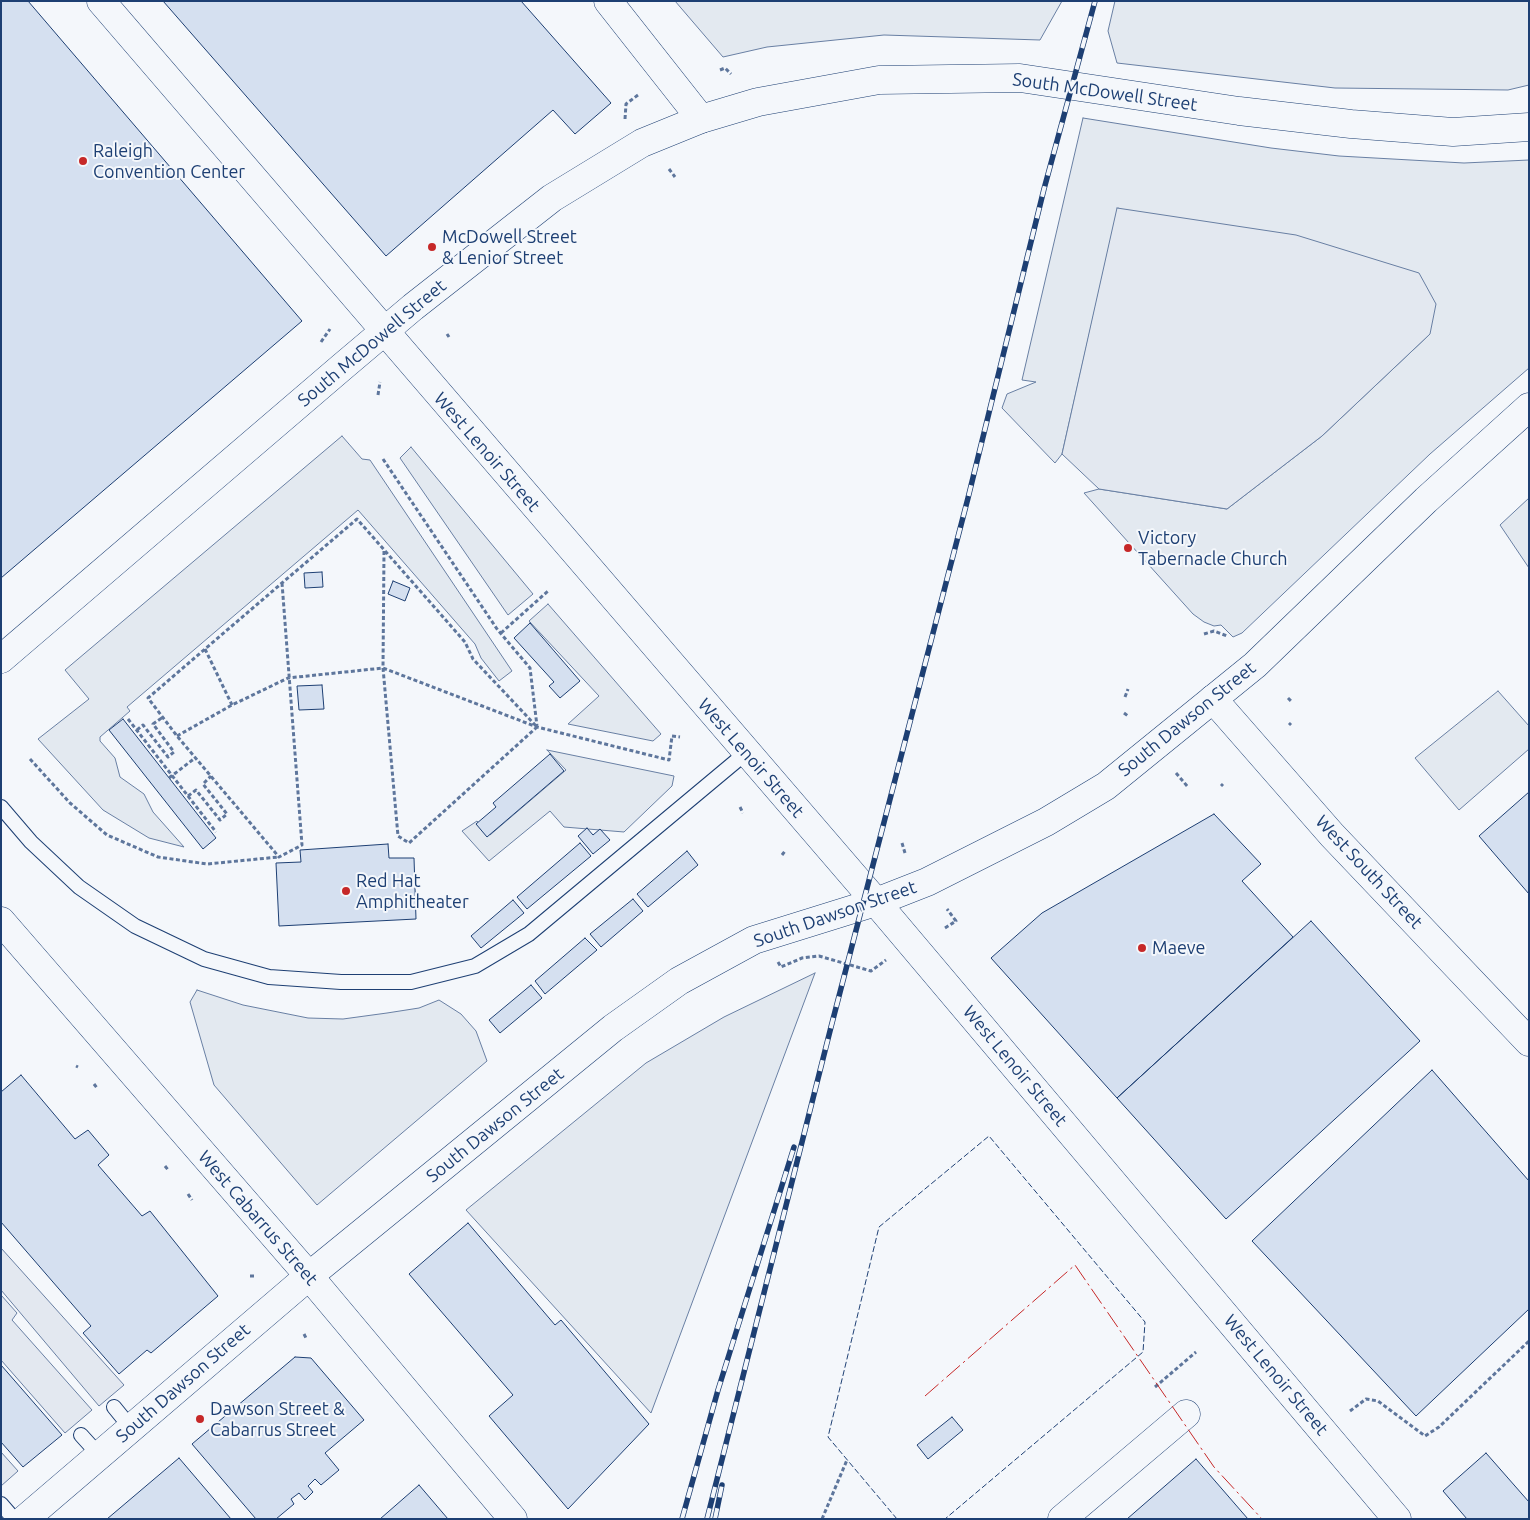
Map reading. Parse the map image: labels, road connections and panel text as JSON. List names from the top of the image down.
{
  "streets": {
    "main road": [
      "South McDowell Street",
      "West Lenoir Street",
      "South Dawson Street",
      "West South Street",
      "West Cabarrus Street"
    ]
  },
  "crossings": [
    ["South McDowell Street", "West Lenoir Street"],
    ["West Lenoir Street", "South Dawson Street"],
    ["South Dawson Street", "West South Street"],
    ["South Dawson Street", "West Cabarrus Street"]
  ],
  "places": [
    "Raleigh Convention Center",
    "McDowell Street & Lenior Street",
    "Victory Tabernacle Church",
    "Red Hat Amphitheater",
    "Maeve",
    "Dawson Street & Cabarrus Street"
  ]
}
